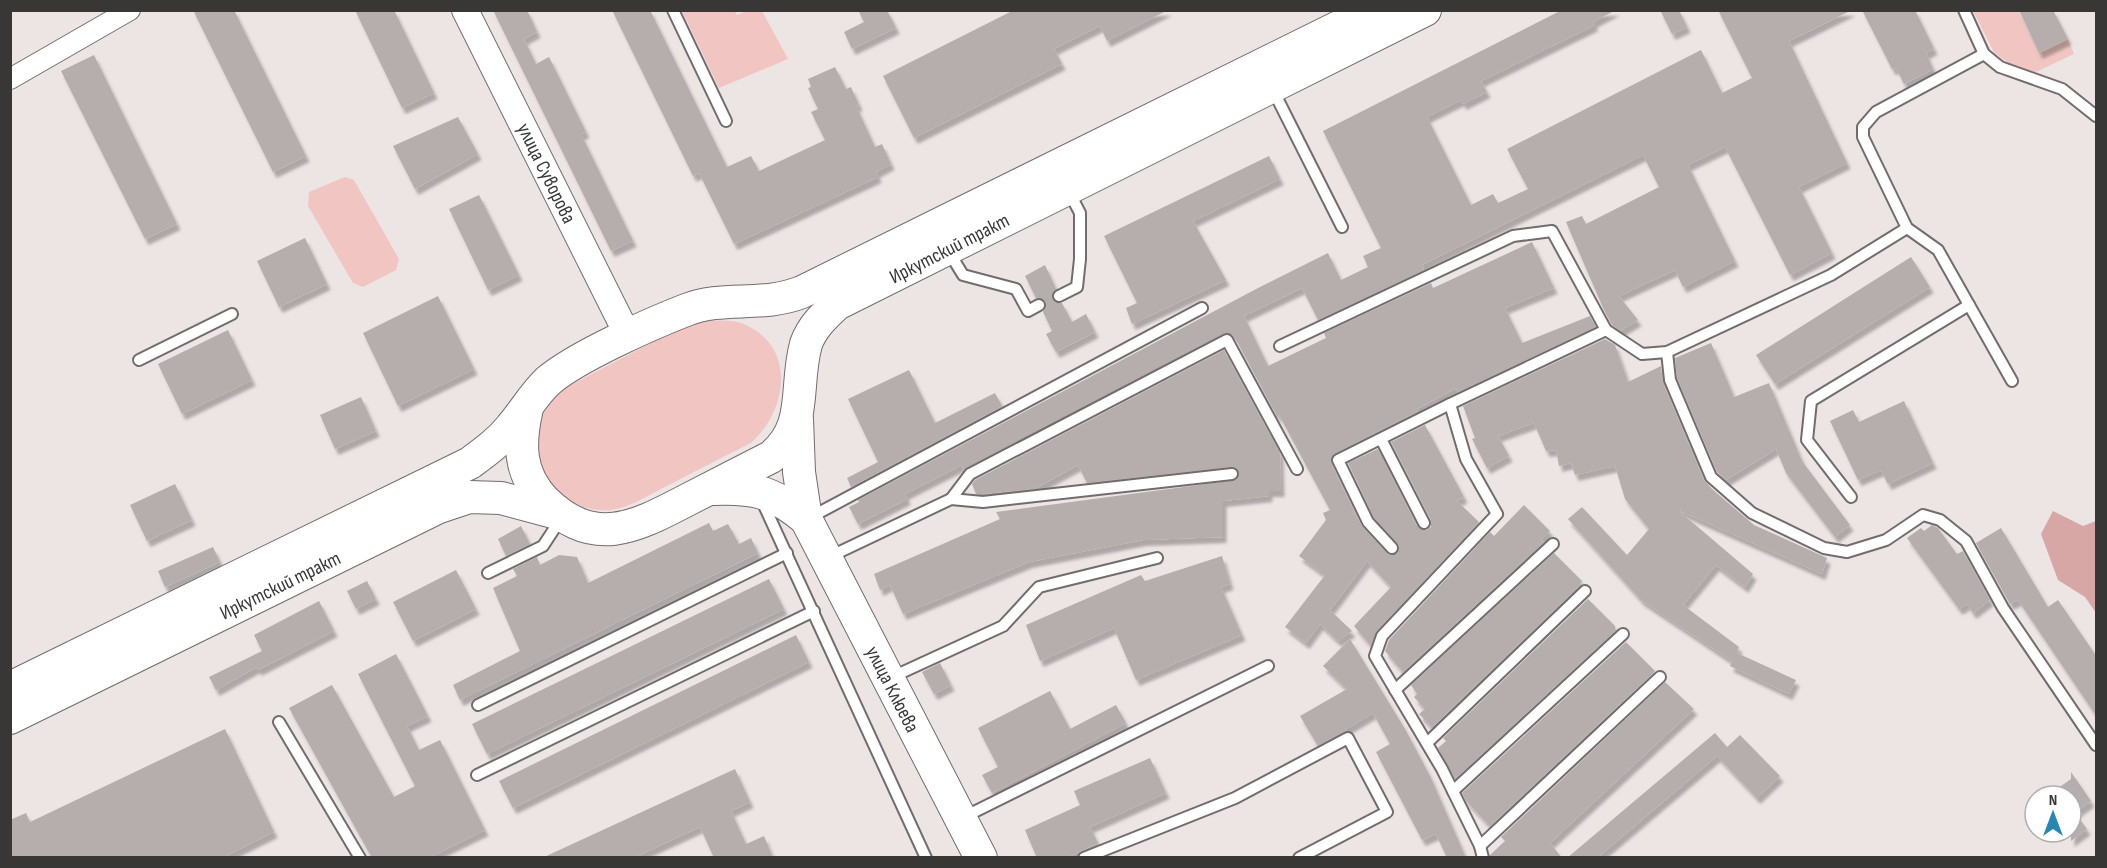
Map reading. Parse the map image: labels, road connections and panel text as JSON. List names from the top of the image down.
{
  "streets": {
    "main road": ["Иркутский тракт", "улица Клюева"],
    "street": ["улица Суворова"]
  },
  "crossings": [
    ["улица Суворова", "Иркутский тракт"],
    ["Иркутский тракт", "улица Клюева"]
  ],
  "north": "top"
}
